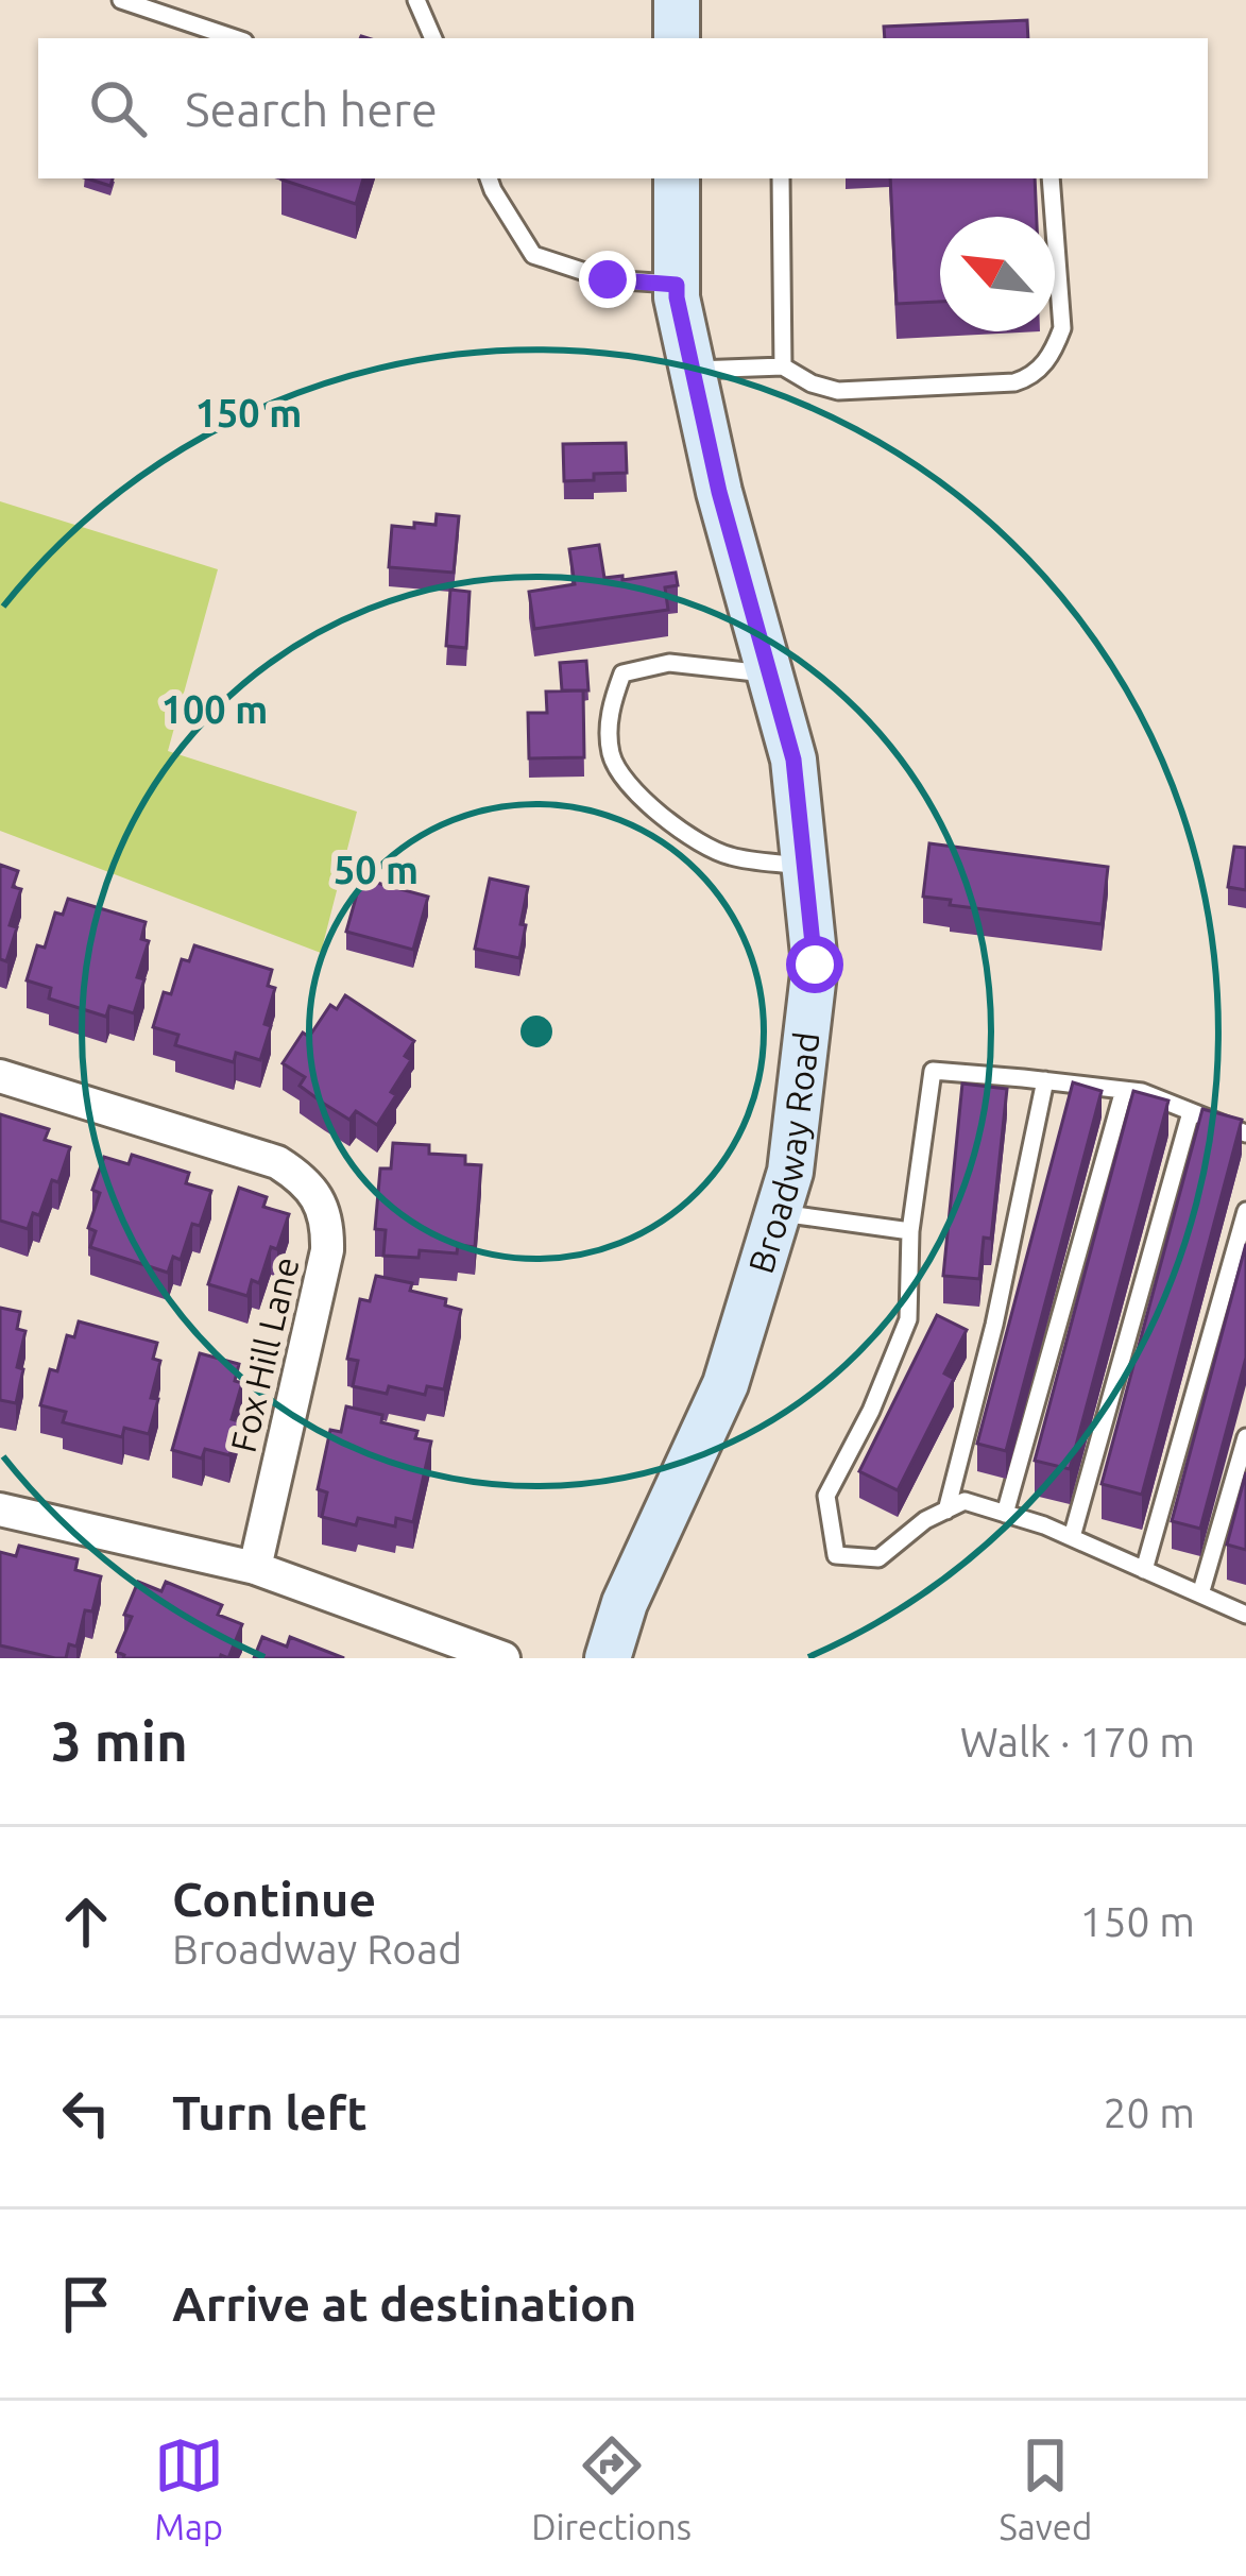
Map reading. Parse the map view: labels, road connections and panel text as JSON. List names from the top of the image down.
{
  "streets": {
    "main road": ["Broadway Road"],
    "street": ["Fox Hill Lane"]
  },
  "north": "top left",
  "page": {
    "search": "Search here",
    "heading": ["3 min", "Walk · 170 m"],
    "list": [
      ["Continue", "Broadway Road", "150 m"],
      ["Turn left", "20 m"],
      "Arrive at destination"
    ],
    "nav": ["Map", "Directions", "Saved"]
  },
  "rings": ["150 m", "100 m", "50 m"]
}
